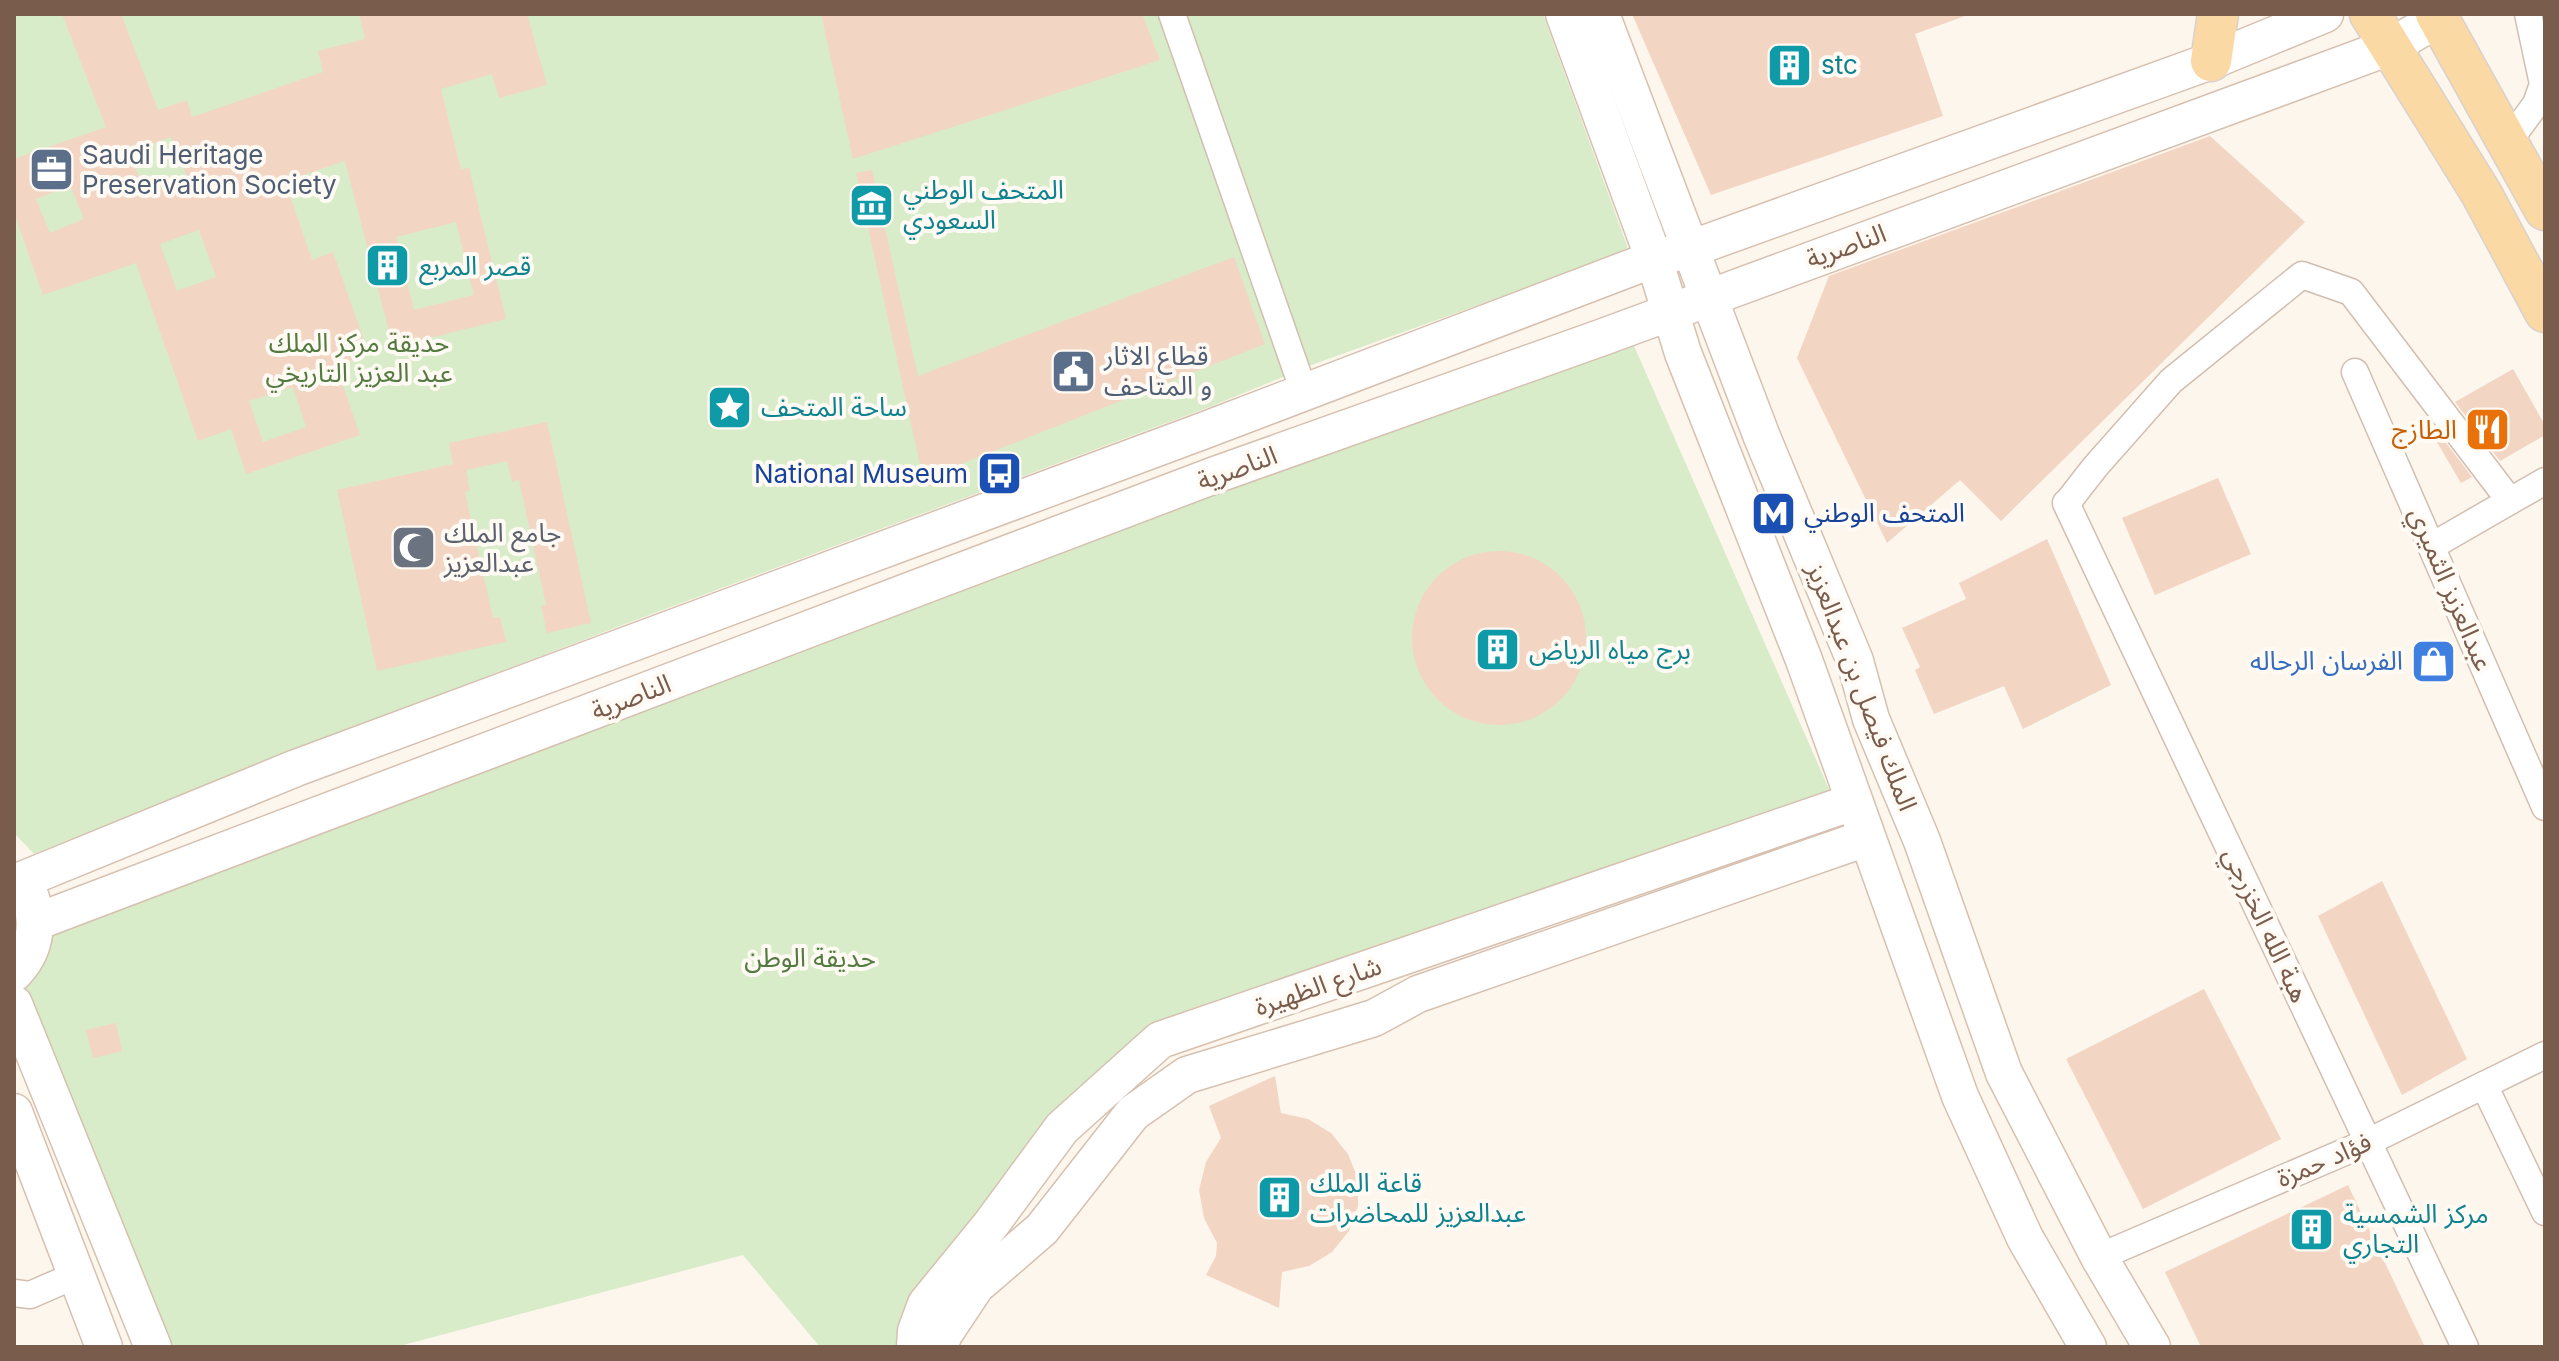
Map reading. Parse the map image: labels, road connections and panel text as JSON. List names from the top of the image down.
{
  "streets": {
    "street": [
      "الناصرية",
      "عبدالعزيز الثميري",
      "الملك فيصل بن عبدالعزيز",
      "هبة الله الخزرجي",
      "شارع الظهيرة",
      "فؤاد حمزة"
    ]
  },
  "crossings": [
    ["الناصرية", "الملك فيصل بن عبدالعزيز"],
    ["الملك فيصل بن عبدالعزيز", "شارع الظهيرة"],
    ["الملك فيصل بن عبدالعزيز", "فؤاد حمزة"],
    ["هبة الله الخزرجي", "فؤاد حمزة"]
  ],
  "parks": ["حديقة مركز الملك عبد العزيز التاريخي", "حديقة الوطن"],
  "places": {
    "building": [
      "stc",
      "قصر المربع",
      "برج مياه الرياض",
      "قاعة الملك عبدالعزيز للمحاضرات",
      "مركز الشمسية التجاري"
    ],
    "office": ["Saudi Heritage Preservation Society"],
    "museum": ["المتحف الوطني السعودي"],
    "public building": ["قطاع الاثار و المتاحف"],
    "place": ["ساحة المتحف"],
    "restaurant": ["الطازج"],
    "bus stop": ["National Museum"],
    "metro station": ["المتحف الوطني"],
    "mosque": ["جامع الملك عبدالعزيز"],
    "shop": ["الفرسان الرحاله"]
  }
}
